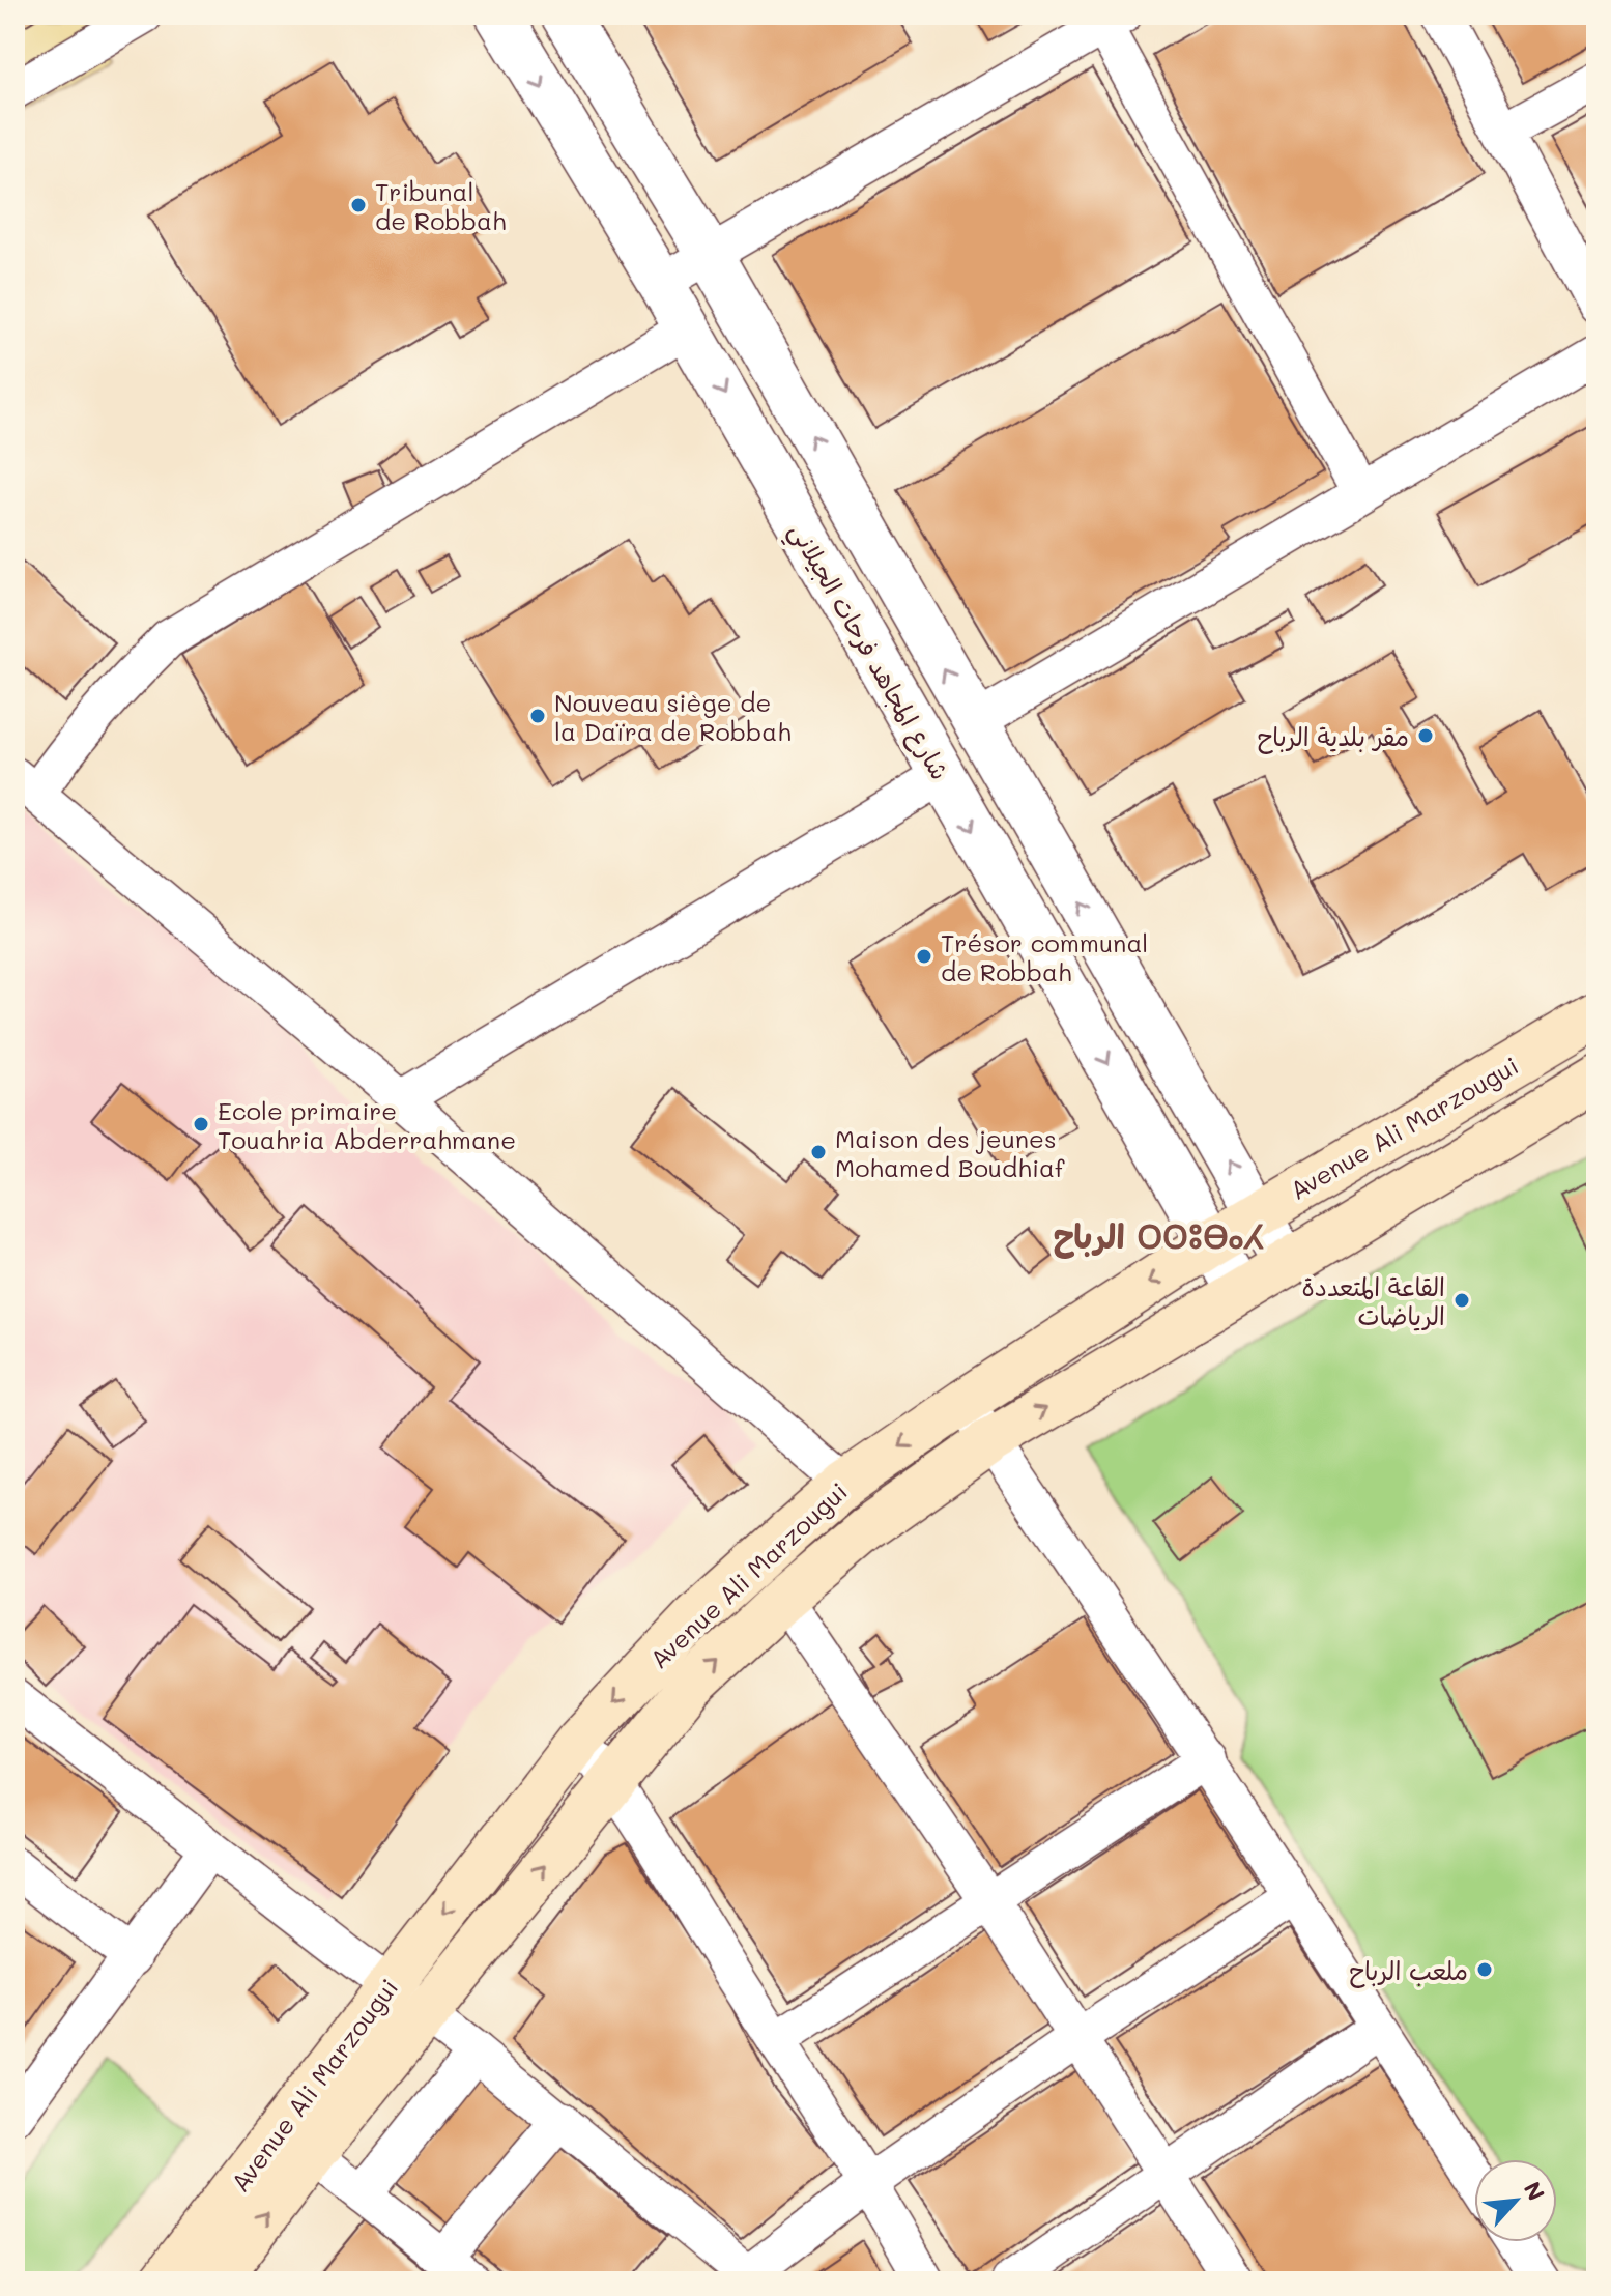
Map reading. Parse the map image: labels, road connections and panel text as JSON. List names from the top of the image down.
{
  "streets": {
    "main road": ["Avenue Ali Marzougui"],
    "street": ["شارع المجاهد فرحات الجيلاني"]
  },
  "crossings": [
    ["شارع المجاهد فرحات الجيلاني", "Avenue Ali Marzougui"]
  ],
  "districts": ["الرباح ⵔⵔⵓⴱⴰⵃ"],
  "places": [
    "Tribunal de Robbah",
    "Nouveau siège de la Daïra de Robbah",
    "مقر بلدية الرباح",
    "Trésor communal de Robbah",
    "Ecole primaire Touahria Abderrahmane",
    "Maison des jeunes Mohamed Boudhiaf",
    "القاعة المتعددة الرياضات",
    "ملعب الرباح"
  ],
  "north": "top right"
}
